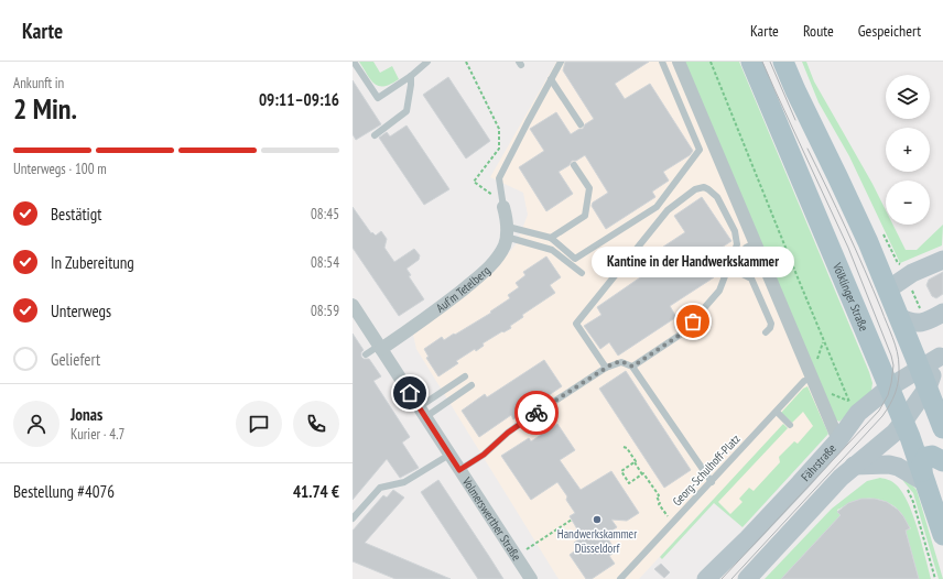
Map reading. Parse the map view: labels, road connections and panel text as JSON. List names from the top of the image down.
{
  "streets": {
    "main road": ["Völklinger Straße"],
    "street": ["Auf'm Tetelberg", "Fährstraße", "Volmerswerther Straße"],
    "lane": ["Georg-Schulhoff-Platz"]
  },
  "crossings": [
    ["Auf'm Tetelberg", "Volmerswerther Straße"],
    ["Völklinger Straße", "Fährstraße"]
  ],
  "places": ["Kantine in der Handwerkskammer", "Handwerkskammer Düsseldorf"],
  "page": {
    "header": "Karte",
    "nav": ["Karte", "Route", "Gespeichert"],
    "heading": ["2 Min.", "Ankunft in", "09:11–09:16"],
    "panel": [
      "Jonas",
      "Kurier · 4.7",
      "Bestellung #4076",
      "41.74 €"
    ],
    "map_buttons": ["+", "−"],
    "bar": "Unterwegs · 100 m",
    "list": [
      ["Bestätigt", "08:45"],
      ["In Zubereitung", "08:54"],
      ["Unterwegs", "08:59"],
      "Geliefert"
    ],
    "bubble": "Kantine in der Handwerkskammer"
  }
}
